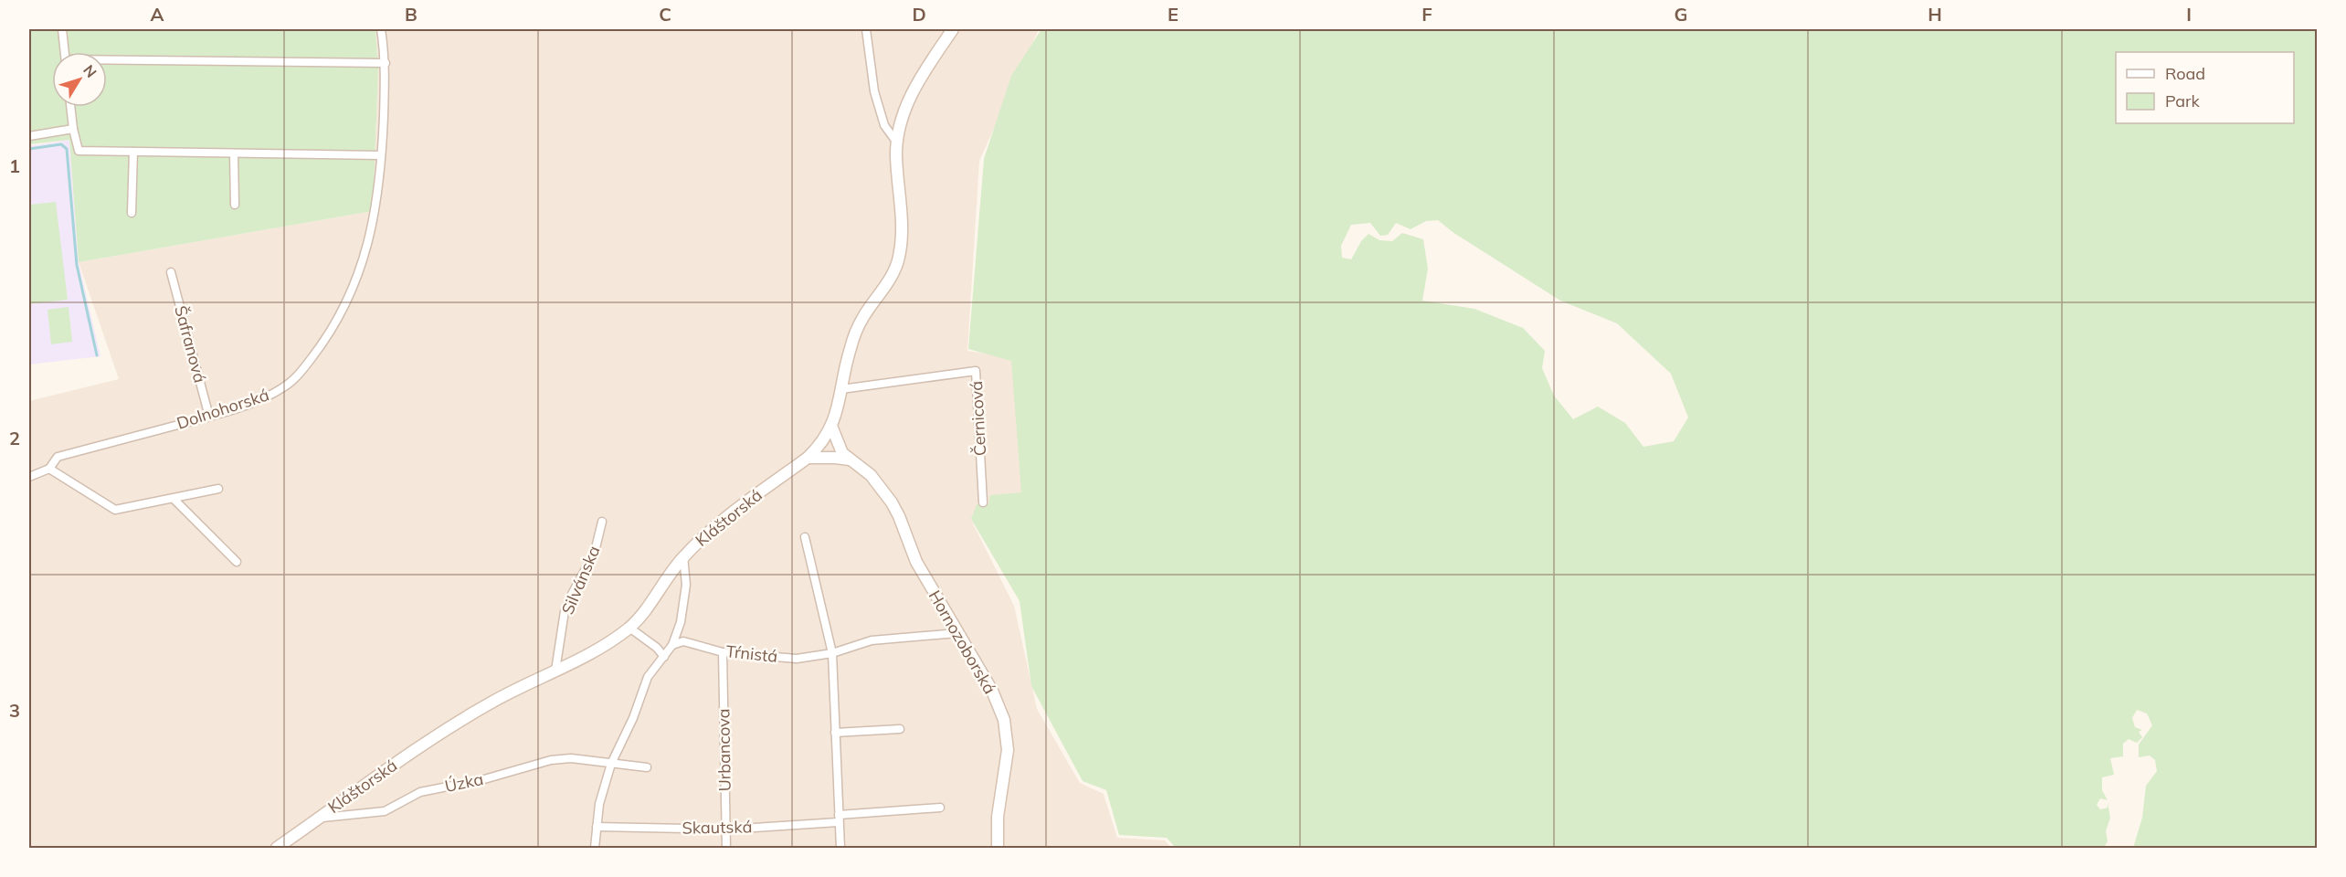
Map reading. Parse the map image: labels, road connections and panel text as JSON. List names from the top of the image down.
{
  "streets": {
    "street": [
      "Šafranová",
      "Dolnohorská",
      "Černicová",
      "Kláštorská",
      "Silvánska",
      "Hornozoborská",
      "Tŕnistá",
      "Urbancova",
      "Úzka",
      "Skautská"
    ]
  },
  "crossings": [
    ["Šafranová", "Dolnohorská"],
    ["Černicová", "Kláštorská"],
    ["Kláštorská", "Silvánska"],
    ["Kláštorská", "Hornozoborská"],
    ["Kláštorská", "Úzka"],
    ["Hornozoborská", "Tŕnistá"],
    ["Tŕnistá", "Urbancova"],
    ["Urbancova", "Skautská"]
  ],
  "legend": ["Road", "Park"],
  "north": "top right",
  "grid": {
    "columns": [
      "A",
      "B",
      "C",
      "D",
      "E",
      "F",
      "G",
      "H",
      "I"
    ],
    "rows": ["1", "2", "3"]
  }
}
